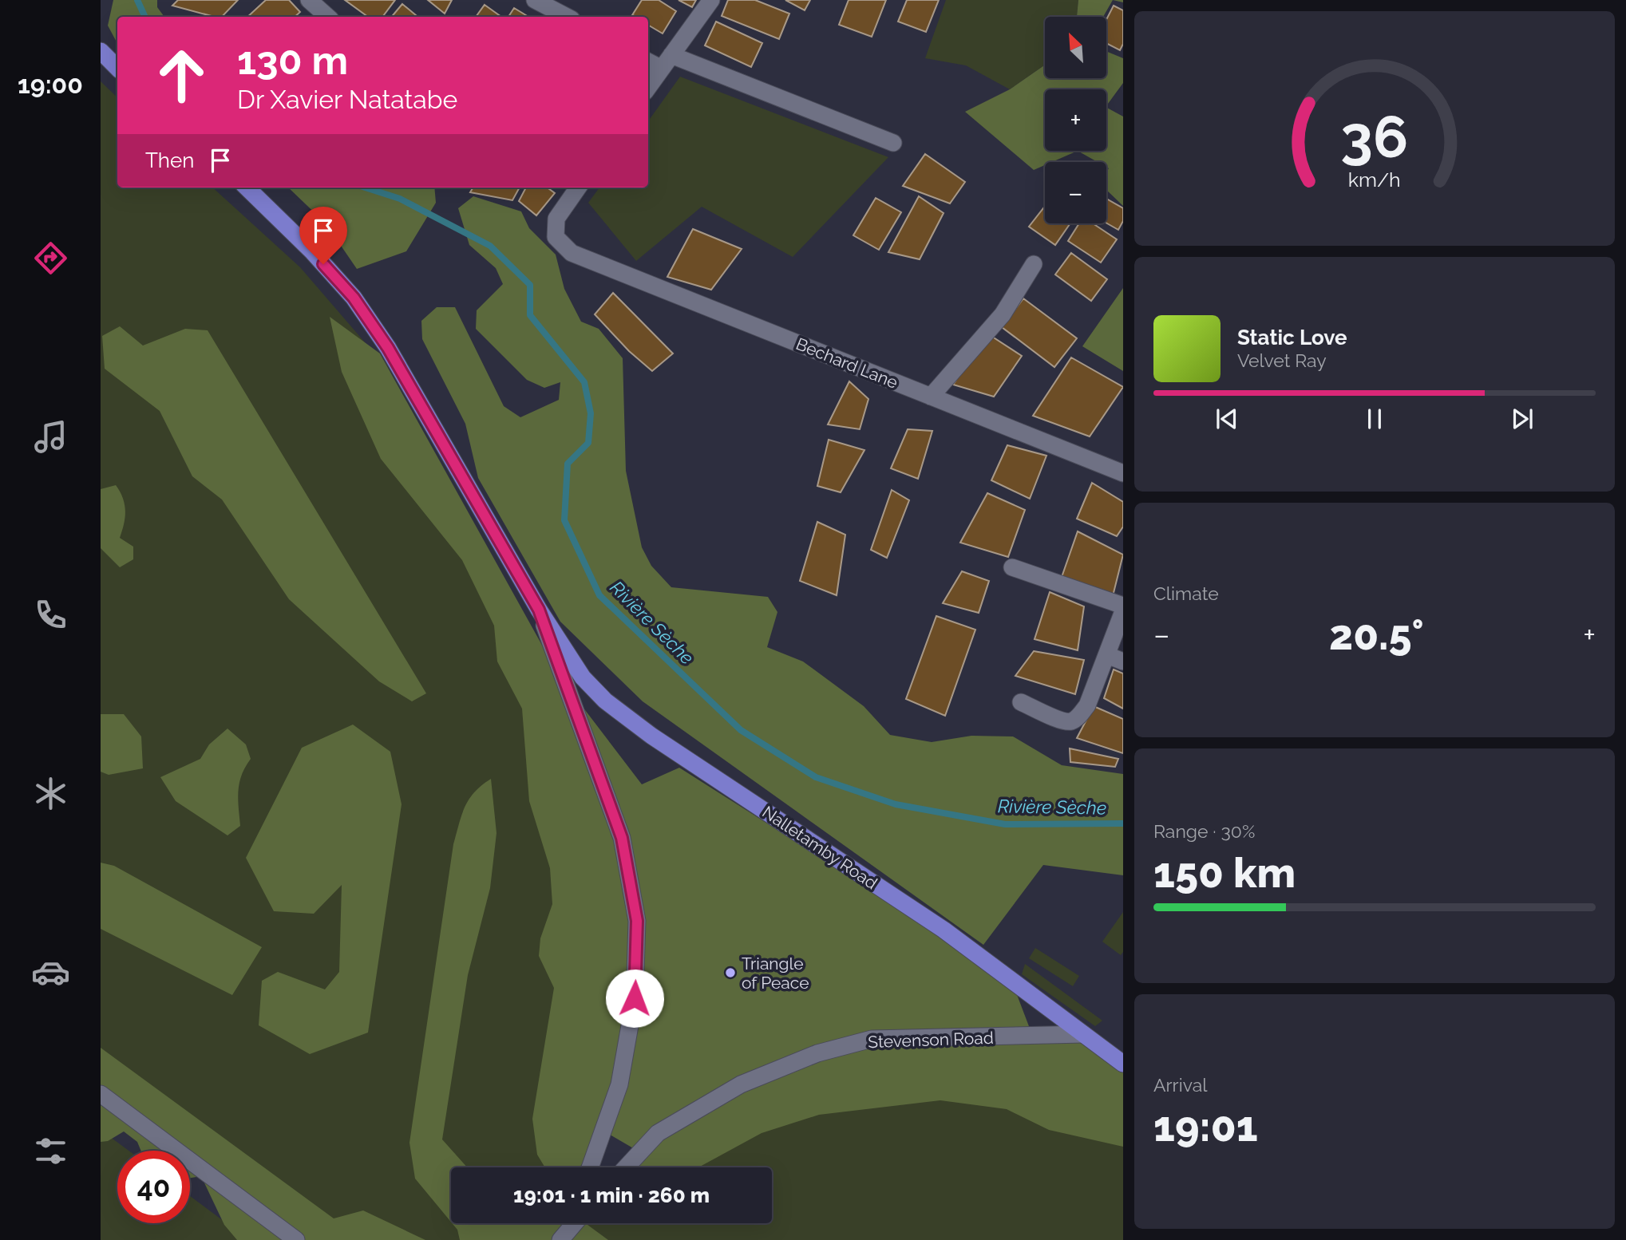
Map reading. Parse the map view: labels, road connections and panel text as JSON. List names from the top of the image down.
{
  "streets": {
    "main road": ["Nalletamby Road"],
    "street": ["Bechard Lane", "Stevenson Road"]
  },
  "crossings": [
    ["Nalletamby Road", "Stevenson Road"]
  ],
  "water": ["Rivière Sèche"],
  "places": ["Triangle of Peace"],
  "north": "top left",
  "page": {
    "tabs": "19:00",
    "map_buttons": ["+", "−"],
    "turn": ["130 m", "Dr Xavier Natatabe"],
    "then": "Then",
    "song": ["Static Love", "Velvet Ray"],
    "tile": [
      "Climate",
      ["Range · 30%", "150 km"],
      ["Arrival", "19:01"]
    ],
    "heat": ["−", "20.5°", "+"],
    "limit": "40",
    "trip": "19:01 · 1 min · 260 m",
    "gauge": ["36", "km/h"]
  }
}
